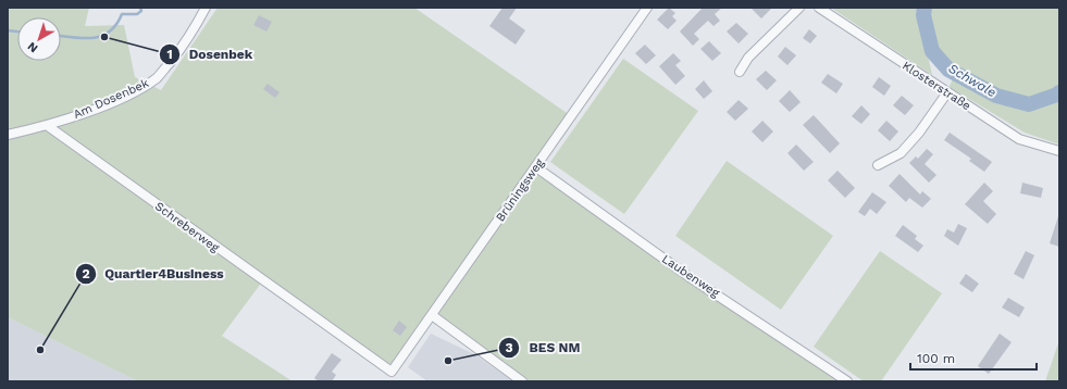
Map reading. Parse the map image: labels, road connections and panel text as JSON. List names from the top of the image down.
{
  "streets": {
    "street": [
      "Klosterstraße",
      "Am Dosenbek",
      "Brüningsweg",
      "Schreberweg",
      "Laubenweg"
    ]
  },
  "crossings": [
    ["Am Dosenbek", "Schreberweg"],
    ["Brüningsweg", "Schreberweg"],
    ["Brüningsweg", "Laubenweg"]
  ],
  "water": ["Schwale"],
  "places": ["Dosenbek", "Quartier4Business", "BES NM"],
  "scale_bar": "100 m",
  "north": "bottom left"
}
